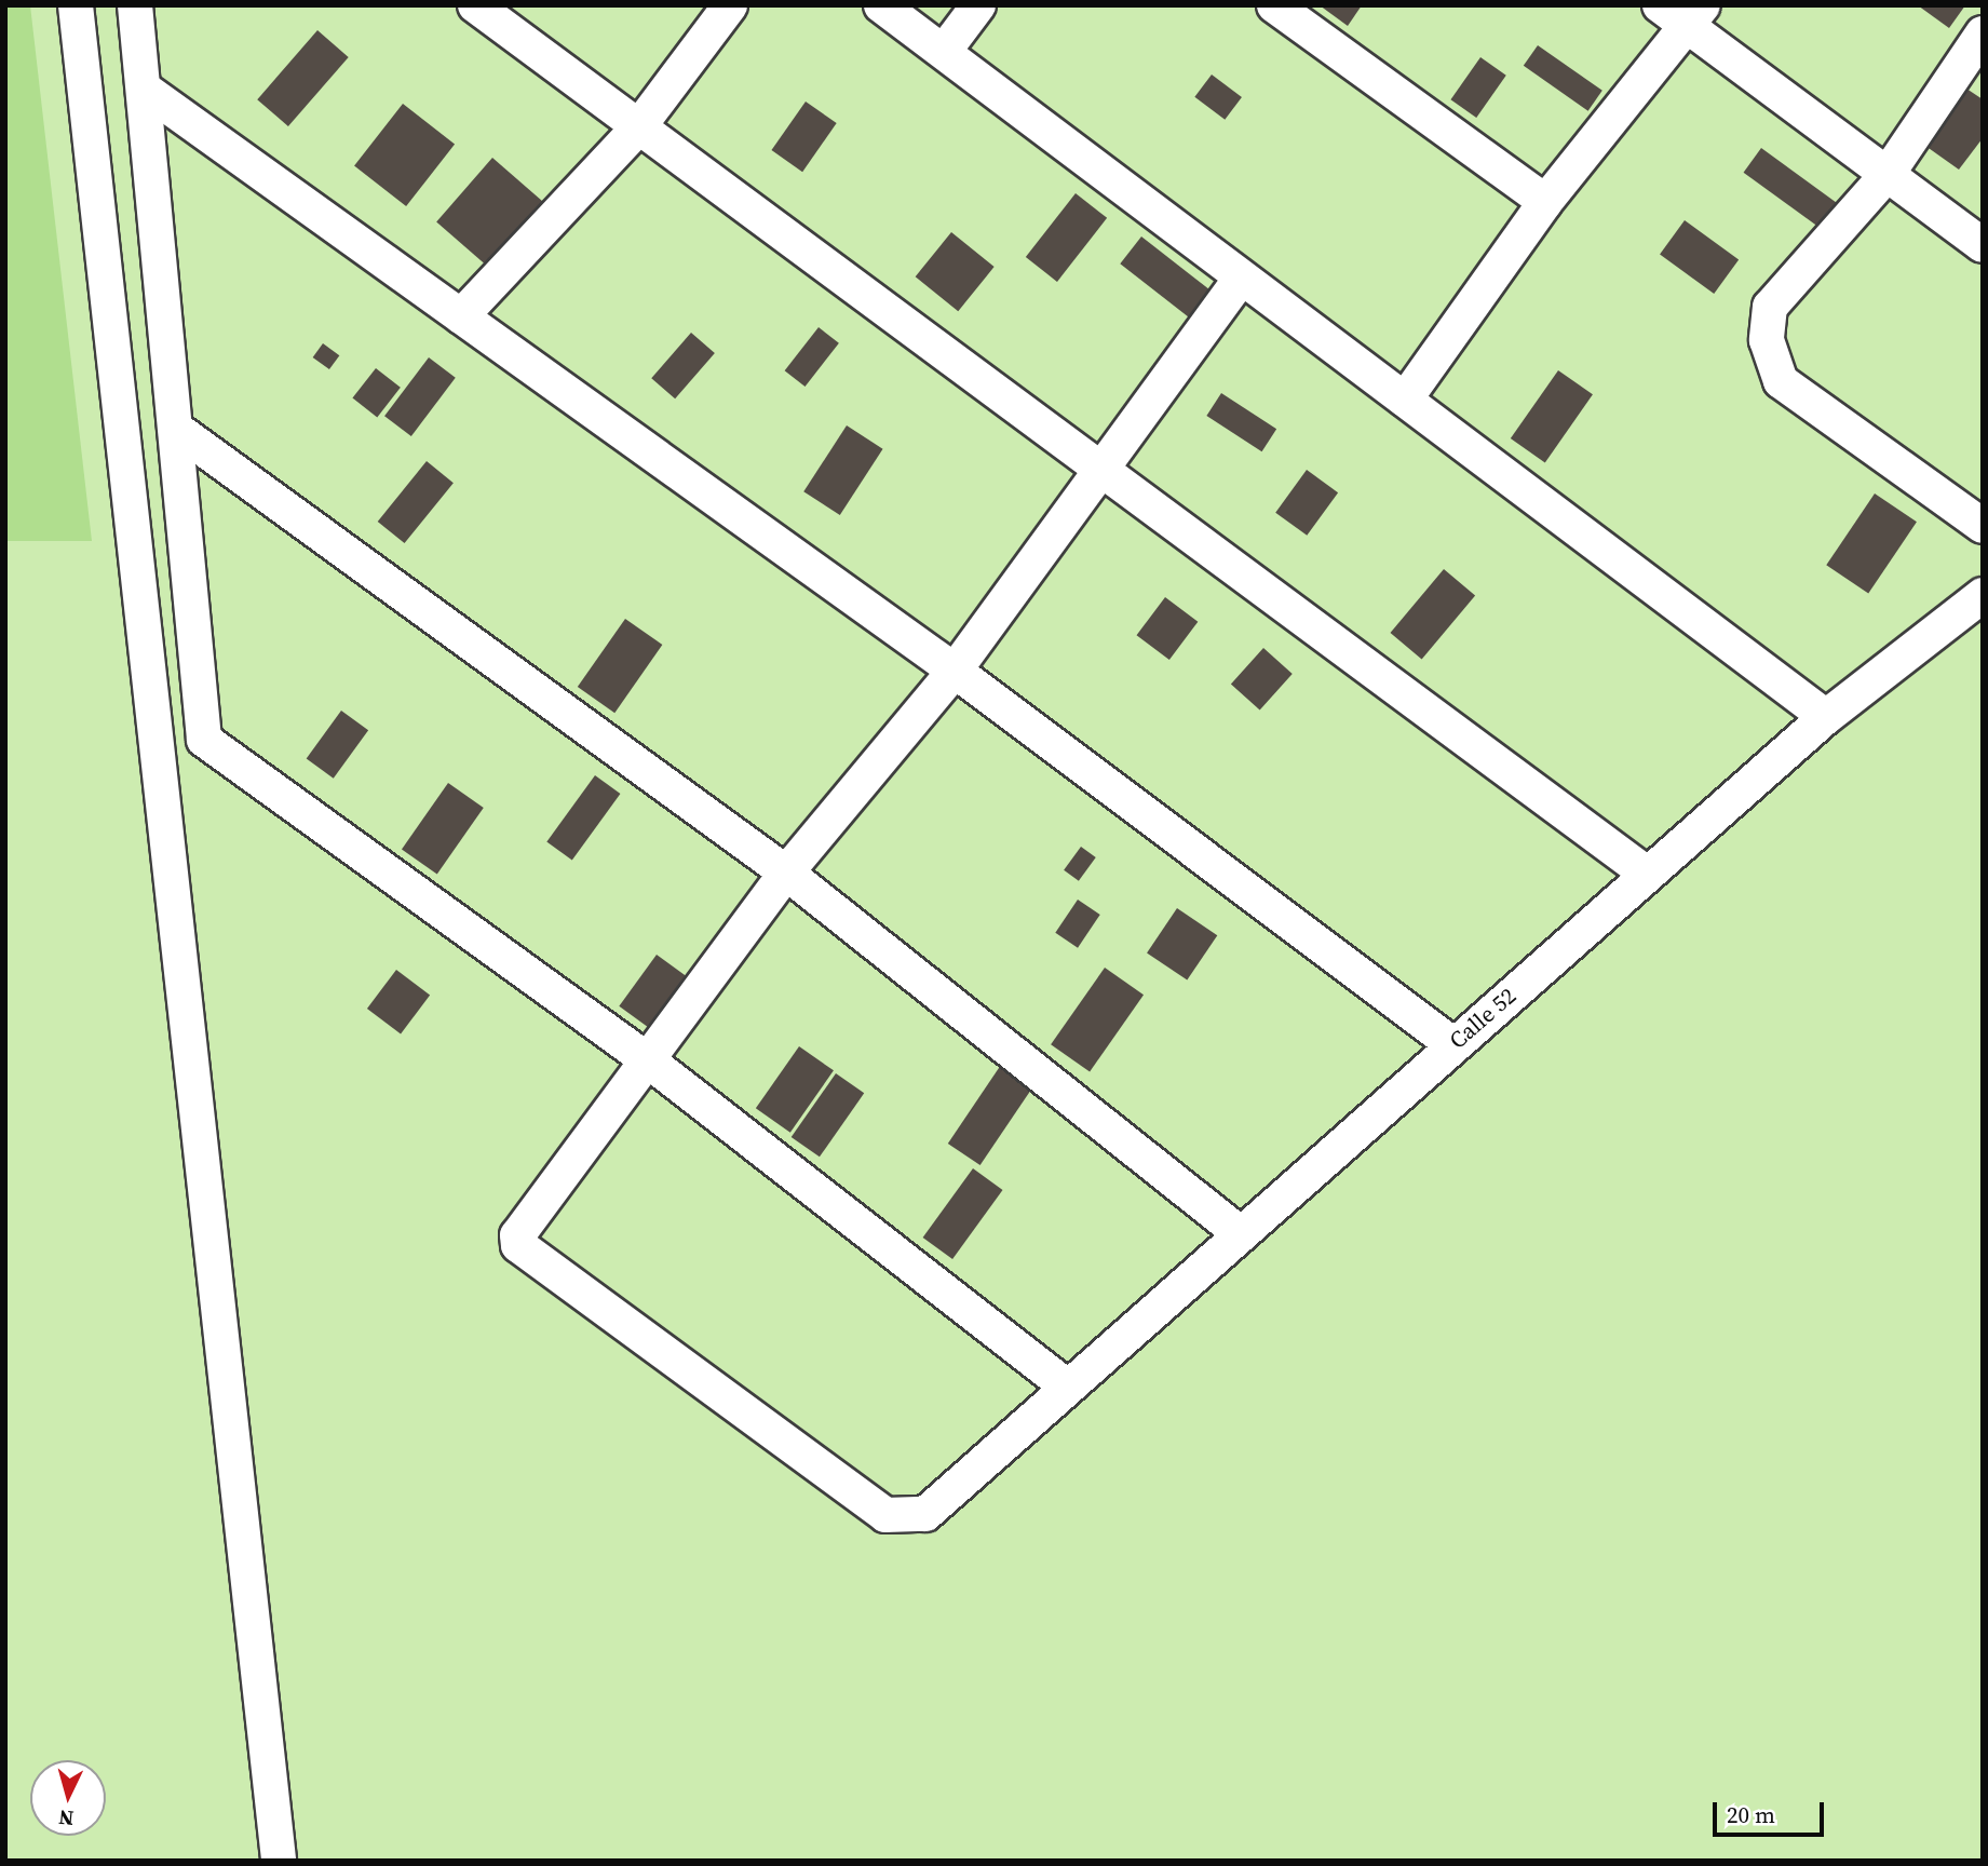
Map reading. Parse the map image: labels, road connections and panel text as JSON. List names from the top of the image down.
{
  "streets": {
    "street": ["Calle 52"]
  },
  "scale_bar": "20 m",
  "north": "bottom"
}
